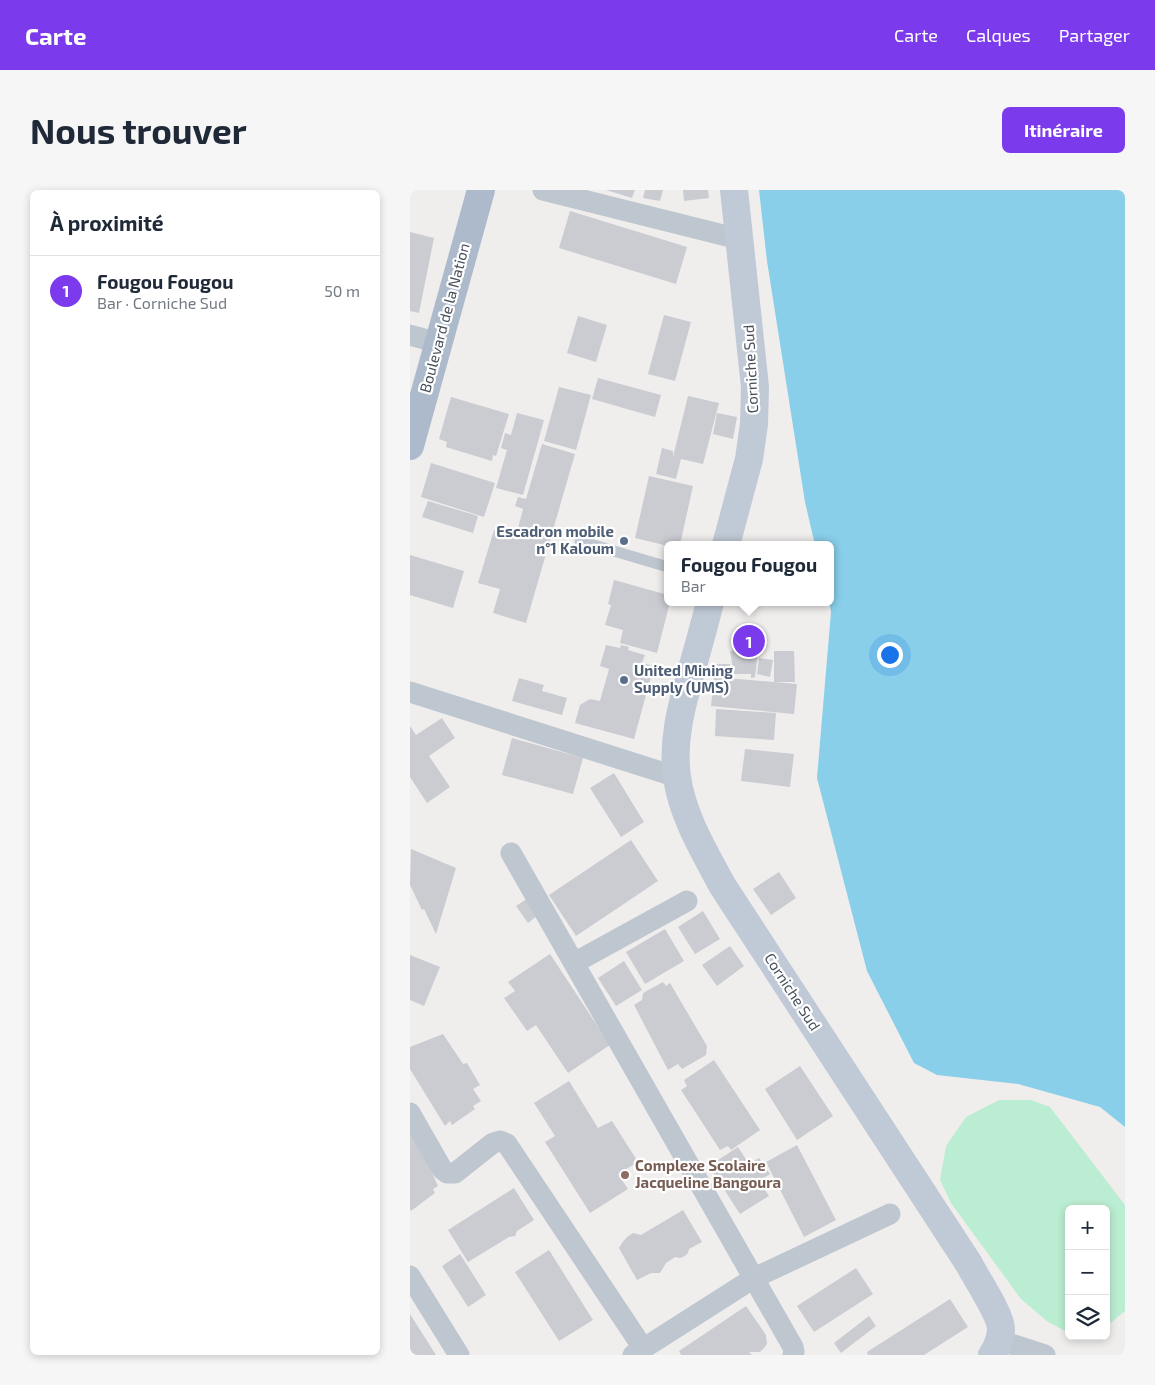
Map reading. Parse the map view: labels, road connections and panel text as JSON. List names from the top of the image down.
{
  "streets": {
    "main road": ["Boulevard de la Nation", "Corniche Sud"]
  },
  "places": ["Escadron mobile n°1 Kaloum", "United Mining Supply (UMS)", "Complexe Scolaire Jacqueline Bangoura"],
  "page": {
    "header": "Carte",
    "nav": ["Carte", "Calques", "Partager"],
    "buttons": "Itinéraire",
    "title": "Nous trouver",
    "heading": "À proximité",
    "list": [
      {
        "mark": "1",
        "name": "Fougou Fougou",
        "note": "Bar · Corniche Sud",
        "value": "50 m"
      }
    ],
    "popup": ["Fougou Fougou", "Bar"],
    "pins": "1",
    "map_buttons": ["+", "−"]
  }
}
